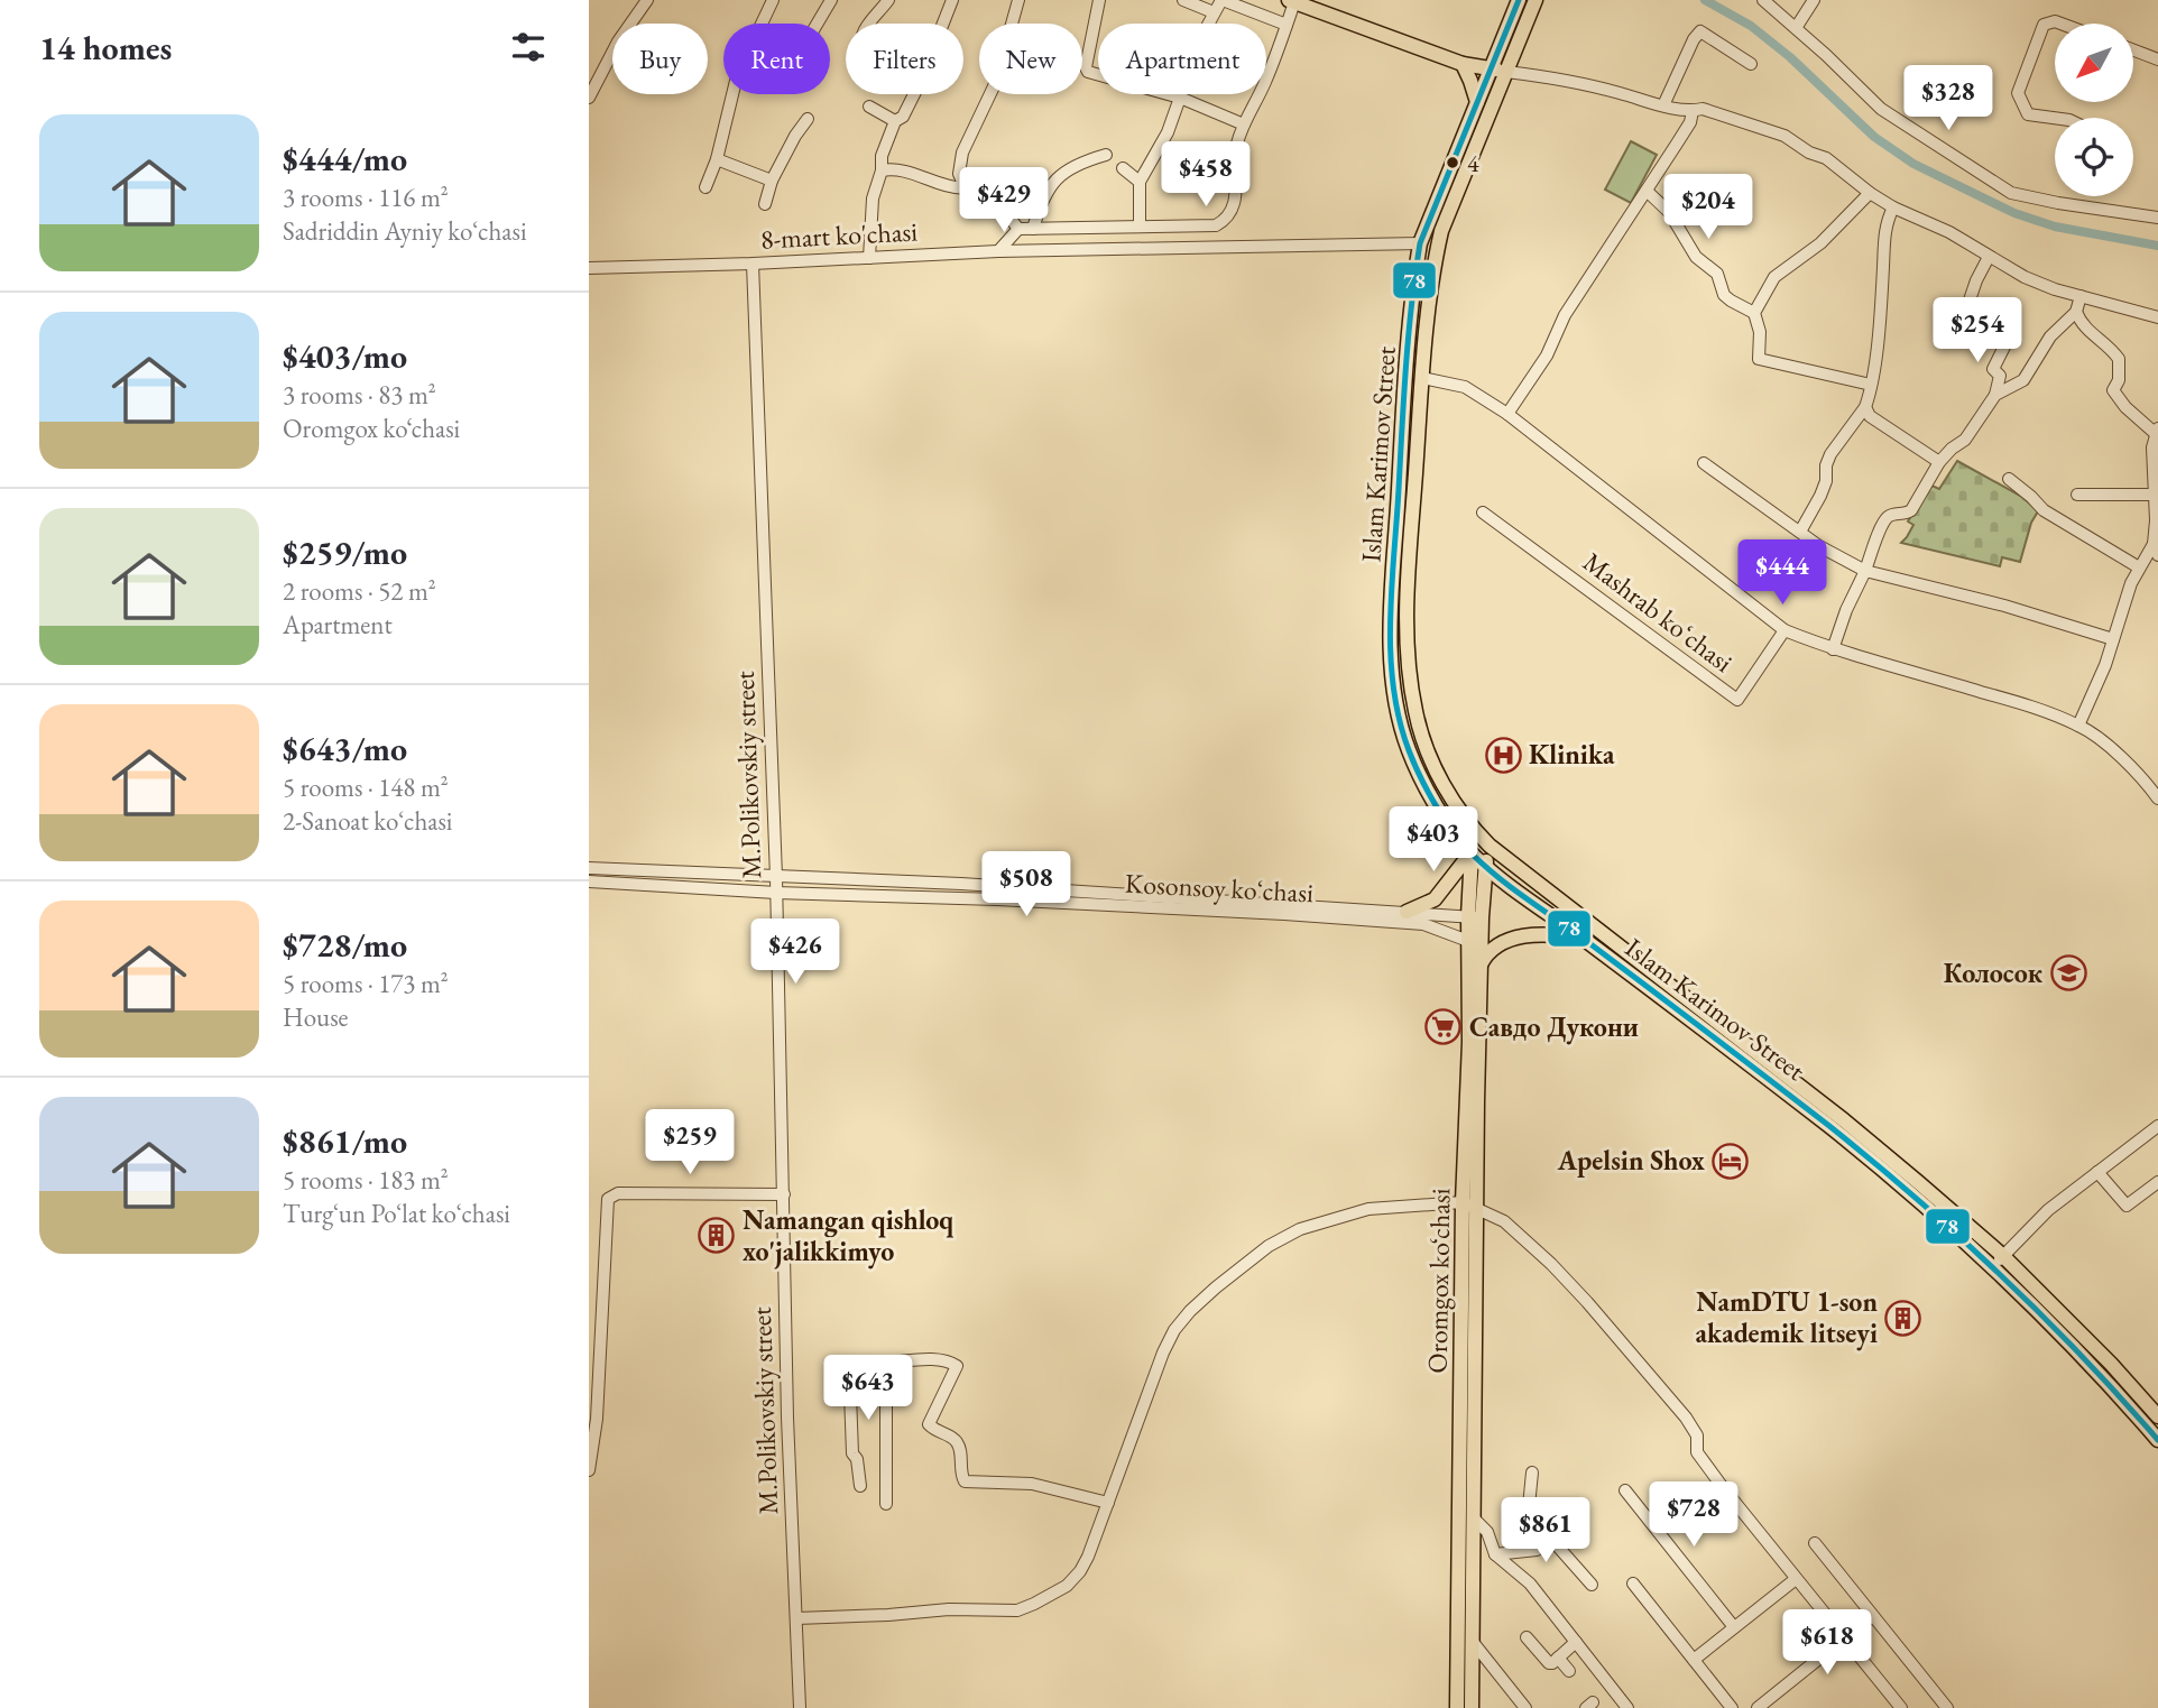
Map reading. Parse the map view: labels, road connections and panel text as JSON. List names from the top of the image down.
{
  "streets": {
    "main road": ["Islam Karimov Street", "Oromgox ko‘chasi"],
    "street": [
      "8-mart ko'chasi",
      "Mashrab koʻchasi",
      "M.Polikovskiy street",
      "Kosonsoy koʻchasi"
    ]
  },
  "crossings": [
    ["8-mart ko'chasi", "Islam Karimov Street"],
    ["8-mart ko'chasi", "M.Polikovskiy street"],
    ["Islam Karimov Street", "Oromgox ko‘chasi"],
    ["M.Polikovskiy street", "Kosonsoy koʻchasi"],
    ["Kosonsoy koʻchasi", "Oromgox ko‘chasi"]
  ],
  "places": {
    "other": ["4"],
    "hospital": ["Klinika"],
    "school or university": ["Колосок"],
    "supermarket": ["Савдо Дукони"],
    "hotel": ["Apelsin Shox"],
    "building": ["Namangan qishloq xo'jalikkimyo", "NamDTU 1-son akademik litseyi"]
  },
  "lines": ["transit line 78"],
  "north": "bottom left",
  "page": {
    "heading": "14 homes",
    "chip": [
      "Buy",
      "Rent",
      "Filters",
      "New",
      "Apartment"
    ],
    "price": [
      "$328",
      "$458",
      "$429",
      "$204",
      "$254",
      "$444",
      "$403",
      "$508",
      "$426",
      "$259",
      "$643",
      "$728",
      "$861",
      "$618"
    ],
    "list": [
      {
        "name": "$444/mo",
        "note": "3 rooms · 116 m² · Sadriddin Ayniy koʻchasi"
      },
      {
        "name": "$403/mo",
        "note": "3 rooms · 83 m² · Oromgox ko‘chasi"
      },
      {
        "name": "$259/mo",
        "note": "2 rooms · 52 m² · Apartment"
      },
      {
        "name": "$643/mo",
        "note": "5 rooms · 148 m² · 2-Sanoat koʻchasi"
      },
      {
        "name": "$728/mo",
        "note": "5 rooms · 173 m² · House"
      },
      {
        "name": "$861/mo",
        "note": "5 rooms · 183 m² · Turgʻun Poʻlat koʻchasi"
      }
    ]
  }
}
